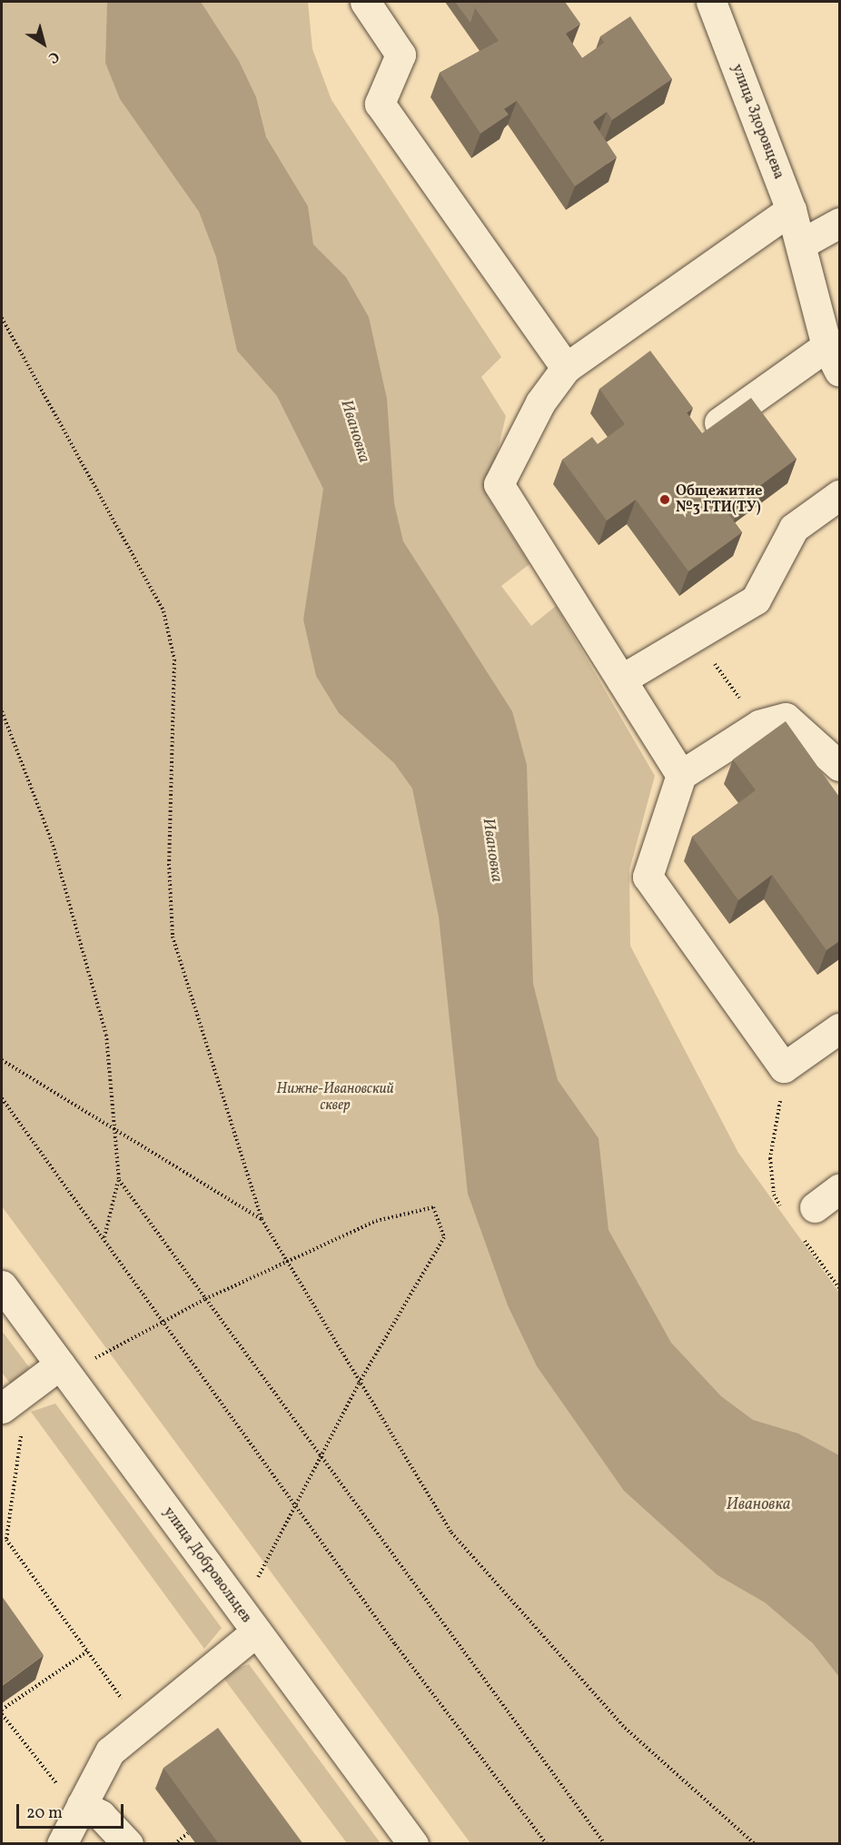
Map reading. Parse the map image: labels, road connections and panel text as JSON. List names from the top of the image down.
{
  "streets": {
    "street": ["улица Здоровцева", "улица Добровольцев"]
  },
  "water": ["Ивановка"],
  "parks": ["Нижне-Ивановский сквер"],
  "places": ["Общежитие №3 ГТИ(ТУ)"],
  "scale_bar": "20 m",
  "north": "bottom right"
}
